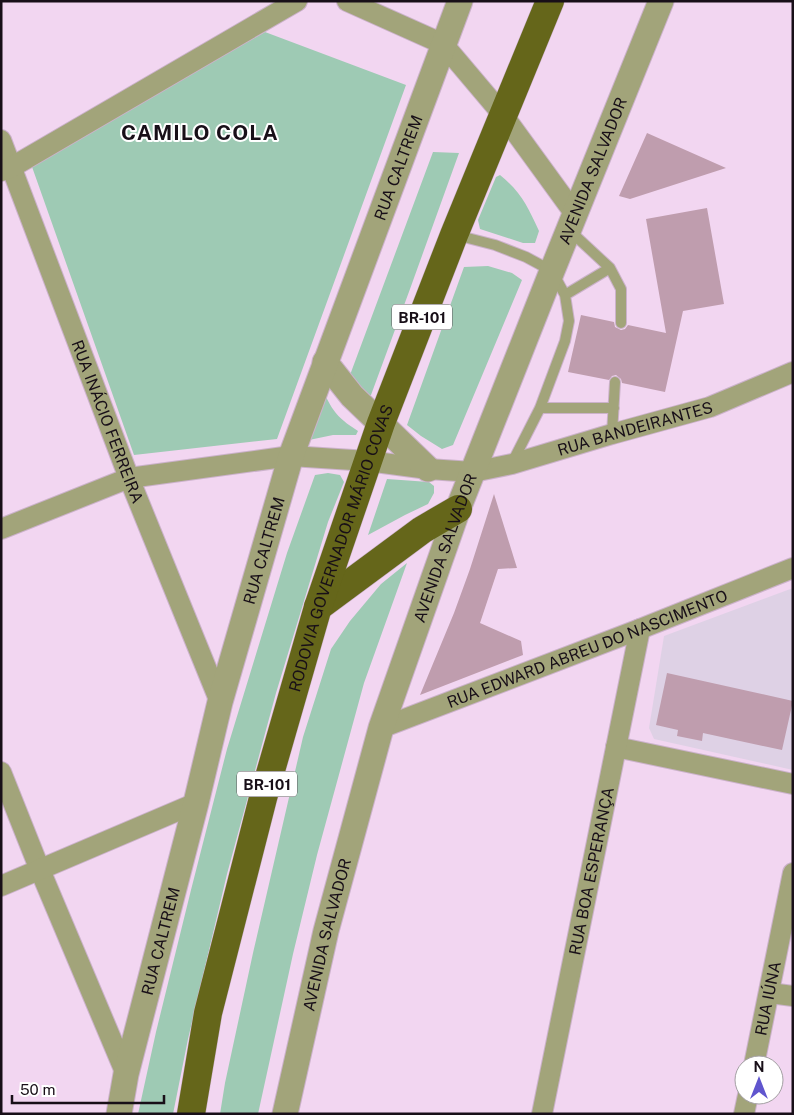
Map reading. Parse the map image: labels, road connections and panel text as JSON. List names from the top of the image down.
{
  "streets": {
    "highway": ["BR-101", "RODOVIA GOVERNADOR MÁRIO COVAS"],
    "street": [
      "RUA CALTREM",
      "AVENIDA SALVADOR",
      "RUA INÁCIO FERREIRA",
      "RUA BANDEIRANTES",
      "RUA EDWARD ABREU DO NASCIMENTO",
      "RUA BOA ESPERANÇA",
      "RUA IÚNA"
    ]
  },
  "crossings": [
    ["RUA CALTREM", "RUA INÁCIO FERREIRA"],
    ["RUA CALTREM", "RUA BANDEIRANTES"],
    ["AVENIDA SALVADOR", "RUA BANDEIRANTES"],
    ["AVENIDA SALVADOR", "RUA EDWARD ABREU DO NASCIMENTO"],
    ["RUA INÁCIO FERREIRA", "RUA BANDEIRANTES"],
    ["RUA BANDEIRANTES", "RODOVIA GOVERNADOR MÁRIO COVAS"],
    ["RUA EDWARD ABREU DO NASCIMENTO", "RUA BOA ESPERANÇA"]
  ],
  "districts": ["CAMILO COLA"],
  "scale_bar": "50 m",
  "north": "top"
}
